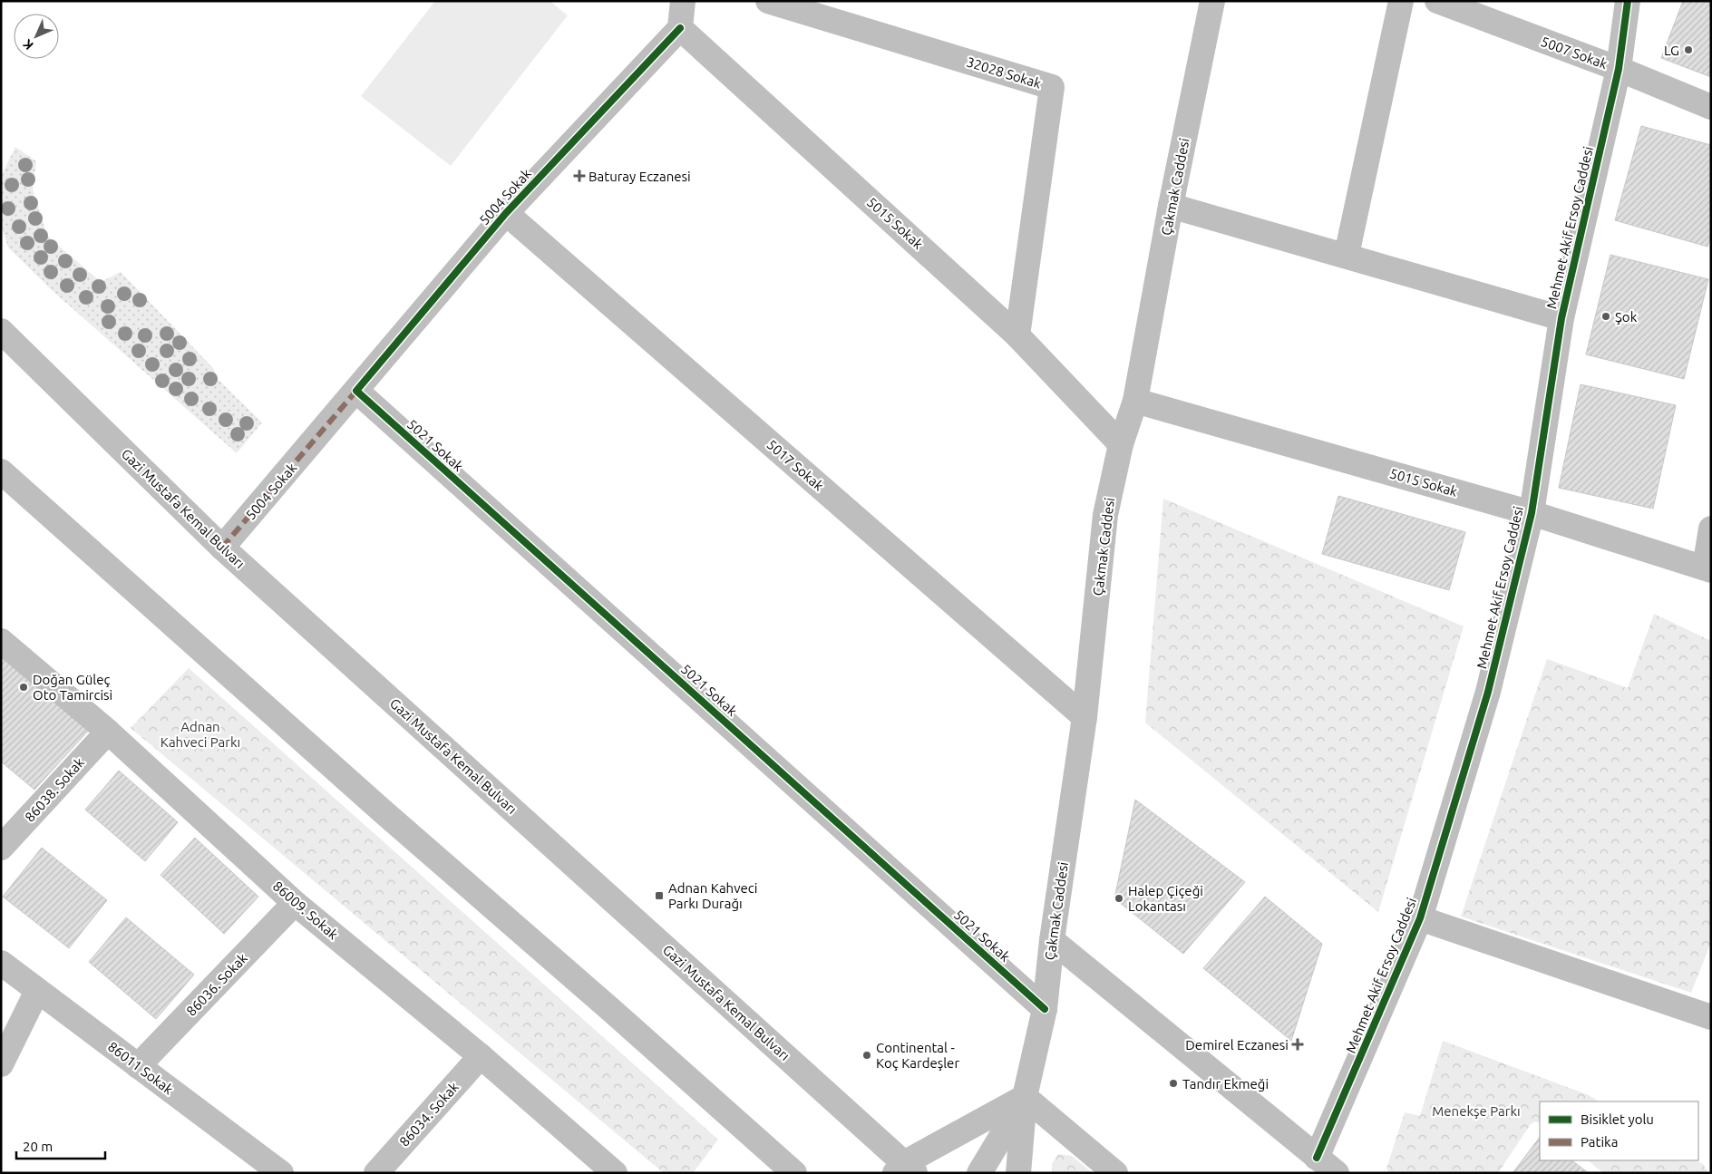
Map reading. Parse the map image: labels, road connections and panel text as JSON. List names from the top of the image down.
{
  "streets": {
    "main road": [
      "5007 Sokak",
      "32028 Sokak",
      "Çakmak Caddesi",
      "5004 Sokak",
      "5015 Sokak",
      "Mehmet Akif Ersoy Caddesi",
      "5021 Sokak",
      "5017 Sokak",
      "Gazi Mustafa Kemal Bulvarı",
      "86038. Sokak",
      "86009. Sokak",
      "86036. Sokak",
      "86011 Sokak",
      "86034. Sokak"
    ]
  },
  "crossings": [
    ["5007 Sokak", "Mehmet Akif Ersoy Caddesi"],
    ["32028 Sokak", "5015 Sokak"],
    ["Çakmak Caddesi", "5015 Sokak"],
    ["Çakmak Caddesi", "5021 Sokak"],
    ["Çakmak Caddesi", "5017 Sokak"],
    ["5004 Sokak", "5015 Sokak"],
    ["5004 Sokak", "5021 Sokak"],
    ["5004 Sokak", "5017 Sokak"],
    ["5004 Sokak", "Gazi Mustafa Kemal Bulvarı"],
    ["5015 Sokak", "Mehmet Akif Ersoy Caddesi"],
    ["86038. Sokak", "86009. Sokak"],
    ["86009. Sokak", "86036. Sokak"],
    ["86009. Sokak", "86034. Sokak"],
    ["86036. Sokak", "86011 Sokak"]
  ],
  "parks": ["Adnan Kahveci Parkı", "Menekşe Parkı"],
  "places": {
    "other": [
      "LG",
      "Şok",
      "Doğan Güleç Oto Tamircisi",
      "Halep Çiçeği Lokantası",
      "Continental - Koç Kardeşler",
      "Tandır Ekmeği"
    ],
    "health": ["Baturay Eczanesi", "Demirel Eczanesi"],
    "transit": ["Adnan Kahveci Parkı Durağı"]
  },
  "legend": ["Bisiklet yolu", "Patika"],
  "scale_bar": "20 m",
  "north": "bottom left"
}
